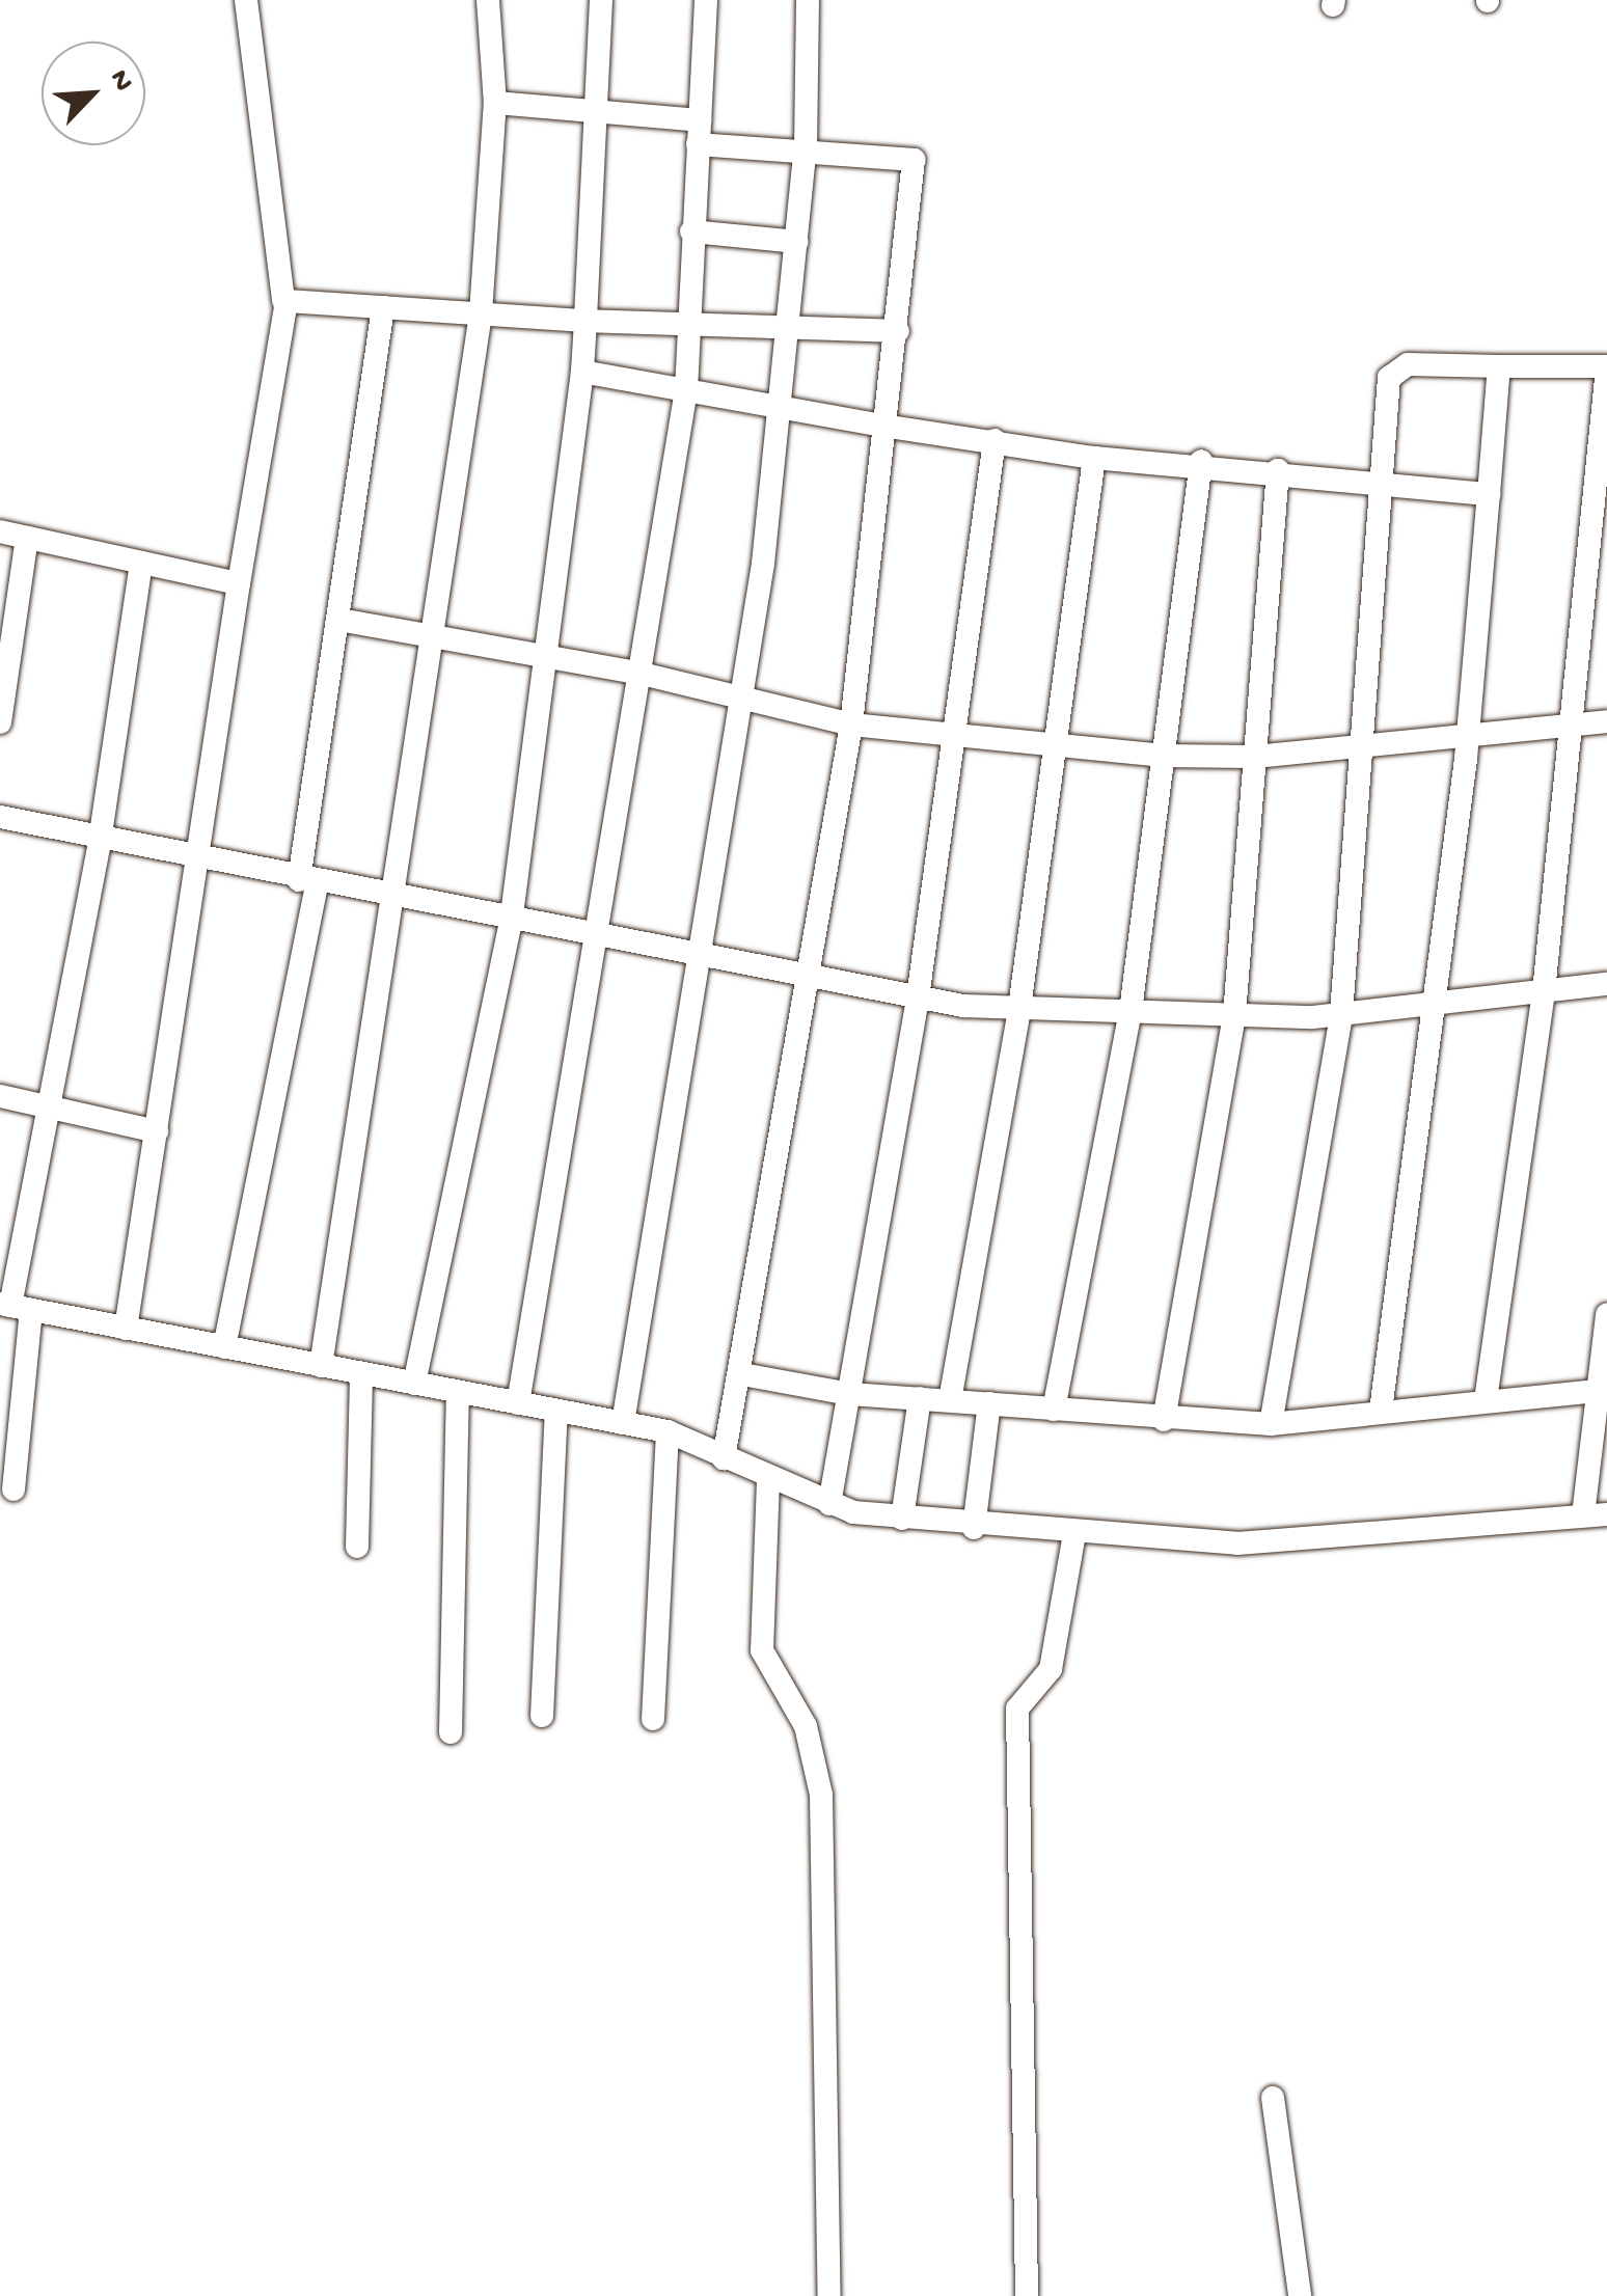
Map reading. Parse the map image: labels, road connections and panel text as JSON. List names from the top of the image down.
{
  "north": "top right"
}
